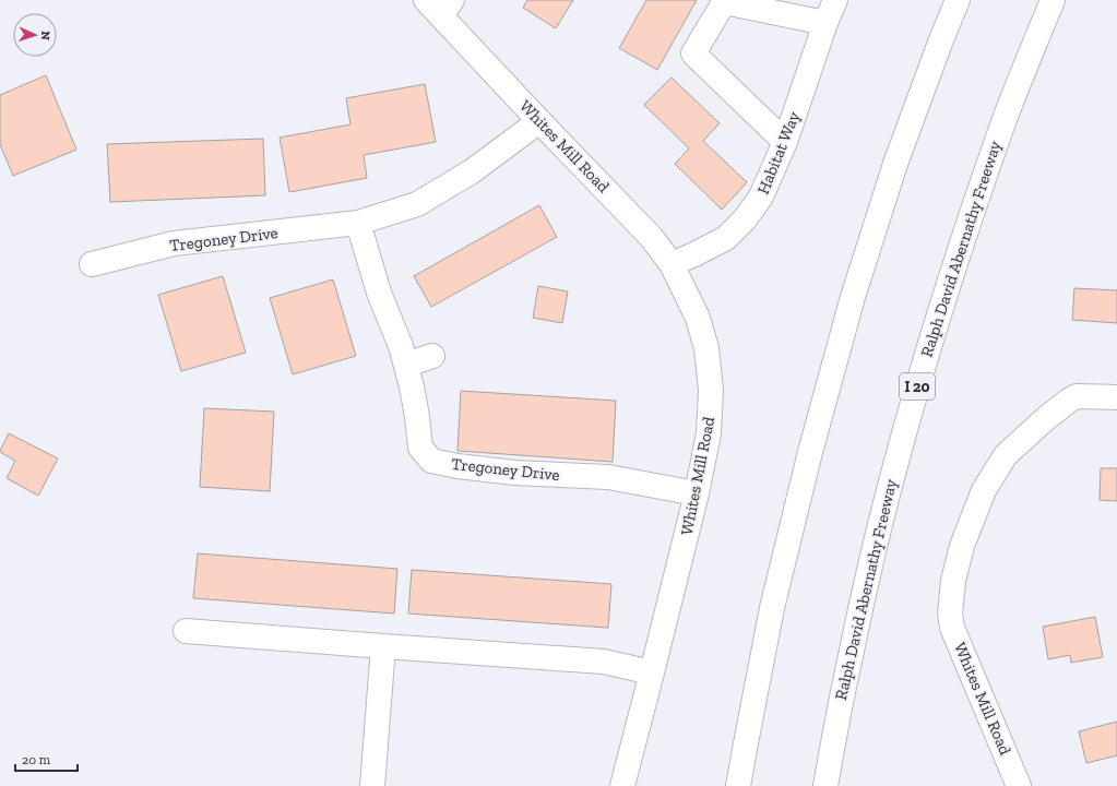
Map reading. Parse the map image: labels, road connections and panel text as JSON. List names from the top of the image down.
{
  "streets": {
    "main road": [
      "Whites Mill Road",
      "Habitat Way",
      "Tregoney Drive",
      "Ralph David Abernathy Freeway",
      "I 20"
    ]
  },
  "crossings": [
    ["Whites Mill Road", "Habitat Way"],
    ["Whites Mill Road", "Tregoney Drive"]
  ],
  "scale_bar": "20 m",
  "north": "right"
}
